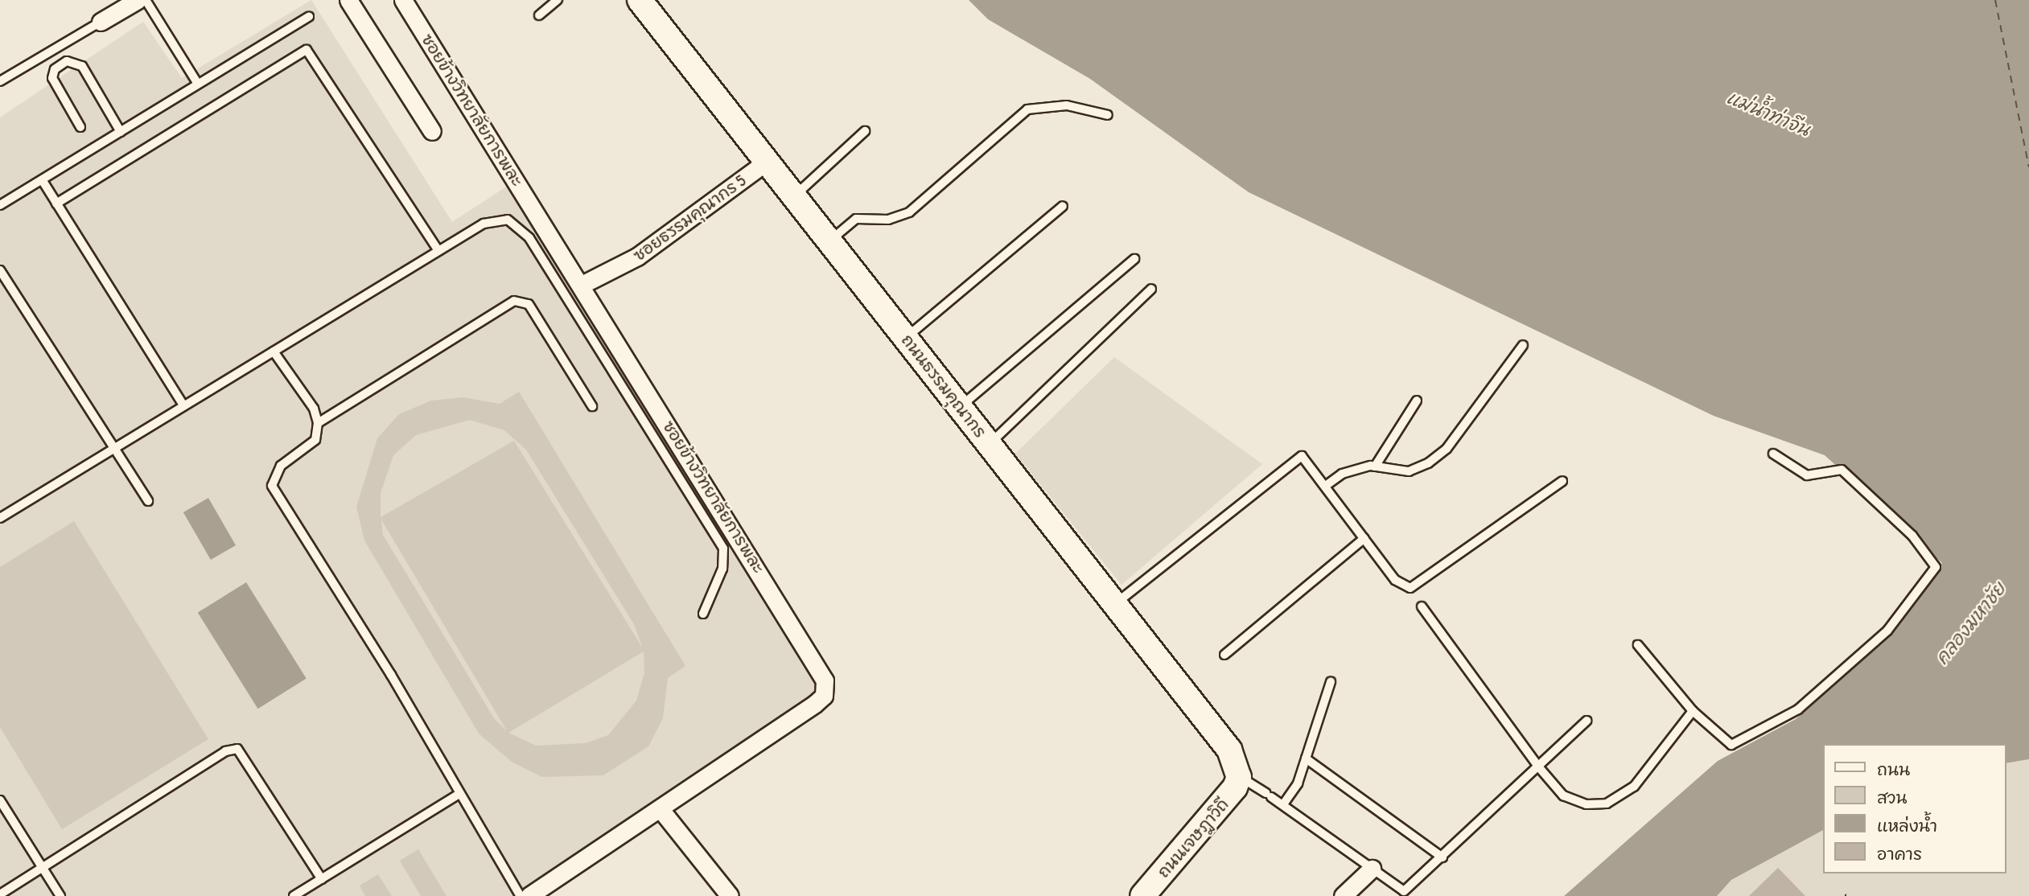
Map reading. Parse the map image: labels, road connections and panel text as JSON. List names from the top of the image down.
{
  "streets": {
    "street": [
      "ซอยข้างวิทยาลัยการพละ",
      "ซอยธรรมคุณากร 5",
      "ถนนธรรมคุณากร",
      "ถนนเจษฎาวิถี"
    ]
  },
  "crossings": [
    ["ซอยข้างวิทยาลัยการพละ", "ซอยธรรมคุณากร 5"],
    ["ซอยธรรมคุณากร 5", "ถนนธรรมคุณากร"],
    ["ถนนธรรมคุณากร", "ถนนเจษฎาวิถี"]
  ],
  "water": ["แม่น้ำท่าจีน", "คลองมหาชัย"],
  "legend": [
    "ถนน",
    "สวน",
    "แหล่งน้ำ",
    "อาคาร"
  ]
}
